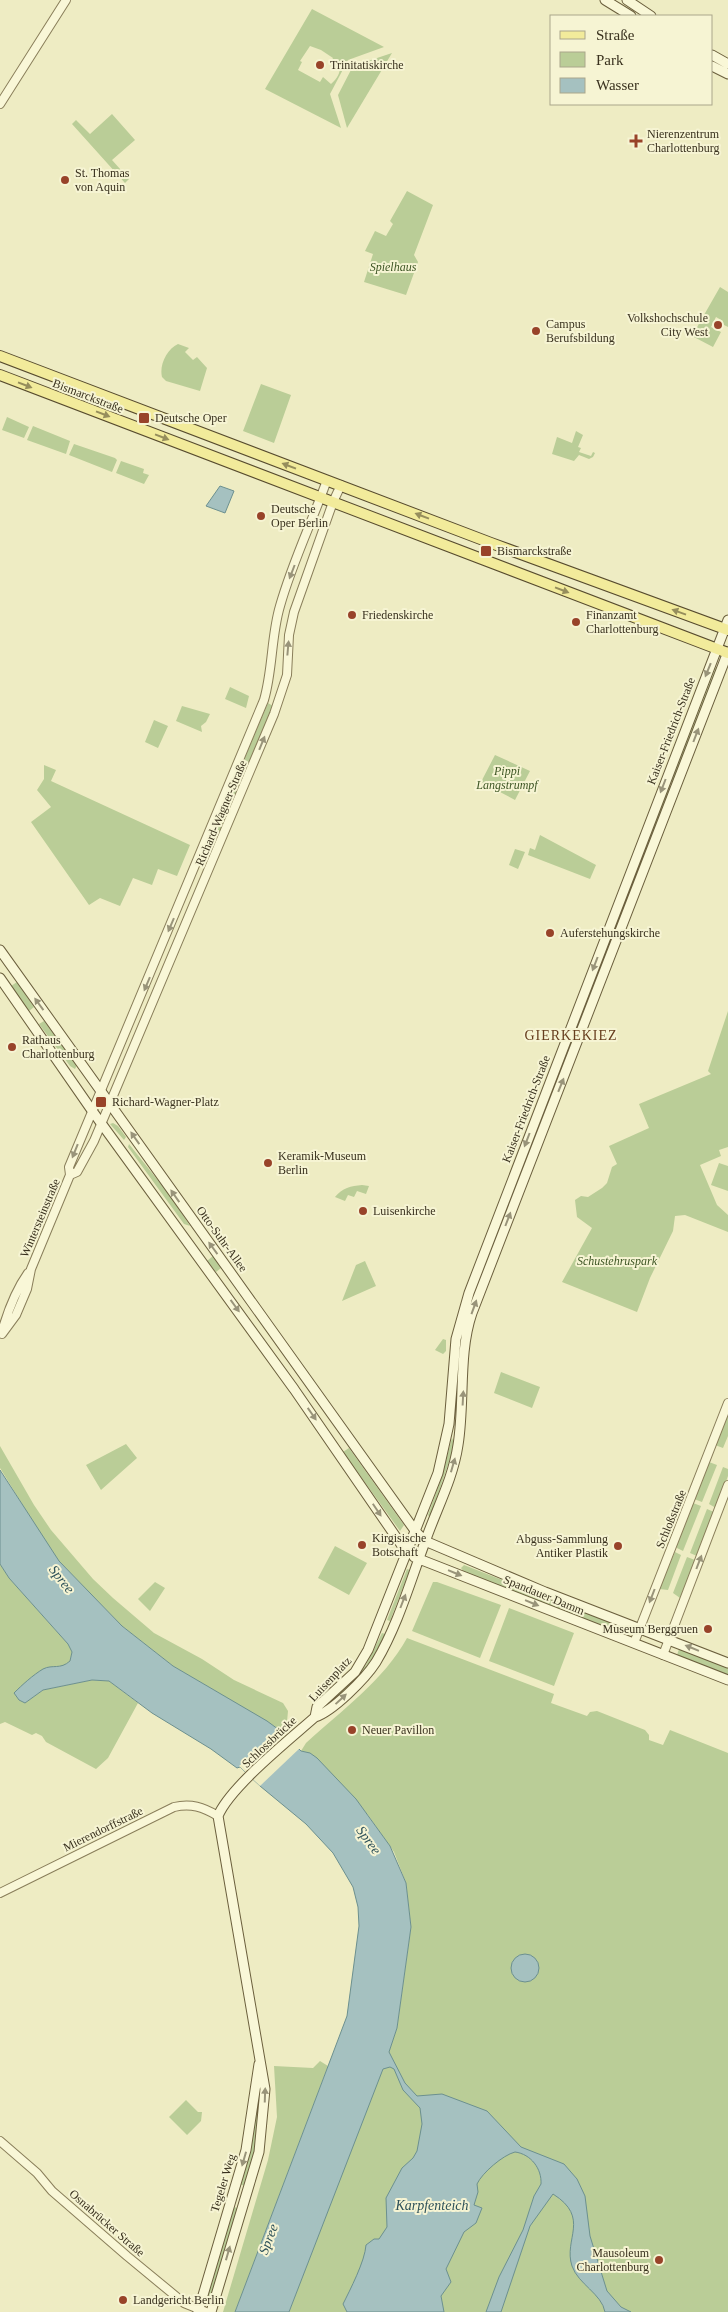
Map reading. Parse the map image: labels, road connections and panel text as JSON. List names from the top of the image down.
{
  "streets": {
    "main road": [
      "Bismarckstraße",
      "Kaiser-Friedrich-Straße",
      "Otto-Suhr-Allee",
      "Spandauer Damm",
      "Luisenplatz",
      "Schlossbrücke",
      "Tegeler Weg"
    ],
    "street": [
      "Richard-Wagner-Straße",
      "Wintersteinstraße",
      "Schloßstraße",
      "Mierendorffstraße",
      "Osnabrücker Straße"
    ]
  },
  "crossings": [
    ["Bismarckstraße", "Kaiser-Friedrich-Straße"],
    ["Bismarckstraße", "Richard-Wagner-Straße"],
    ["Kaiser-Friedrich-Straße", "Otto-Suhr-Allee"],
    ["Kaiser-Friedrich-Straße", "Spandauer Damm"],
    ["Kaiser-Friedrich-Straße", "Luisenplatz"],
    ["Richard-Wagner-Straße", "Wintersteinstraße"],
    ["Richard-Wagner-Straße", "Otto-Suhr-Allee"],
    ["Otto-Suhr-Allee", "Spandauer Damm"],
    ["Otto-Suhr-Allee", "Luisenplatz"],
    ["Schloßstraße", "Spandauer Damm"],
    ["Spandauer Damm", "Luisenplatz"],
    ["Luisenplatz", "Schlossbrücke"],
    ["Schlossbrücke", "Mierendorffstraße"],
    ["Schlossbrücke", "Tegeler Weg"],
    ["Mierendorffstraße", "Tegeler Weg"],
    ["Tegeler Weg", "Osnabrücker Straße"]
  ],
  "districts": ["GIERKEKIEZ"],
  "water": ["Spree", "Karpfenteich"],
  "parks": ["Spielhaus", "Pippi Langstrumpf", "Schustehruspark"],
  "places": {
    "other": [
      "Trinitatiskirche",
      "St. Thomas von Aquin",
      "Volkshochschule City West",
      "Campus Berufsbildung",
      "Deutsche Oper Berlin",
      "Friedenskirche",
      "Finanzamt Charlottenburg",
      "Auferstehungskirche",
      "Rathaus Charlottenburg",
      "Keramik-Museum Berlin",
      "Luisenkirche",
      "Kirgisische Botschaft",
      "Abguss-Sammlung Antiker Plastik",
      "Museum Berggruen",
      "Neuer Pavillon",
      "Mausoleum Charlottenburg",
      "Landgericht Berlin"
    ],
    "health": ["Nierenzentrum Charlottenburg"],
    "transit": ["Deutsche Oper", "Bismarckstraße", "Richard-Wagner-Platz"]
  },
  "legend": ["Straße", "Park", "Wasser"]
}
